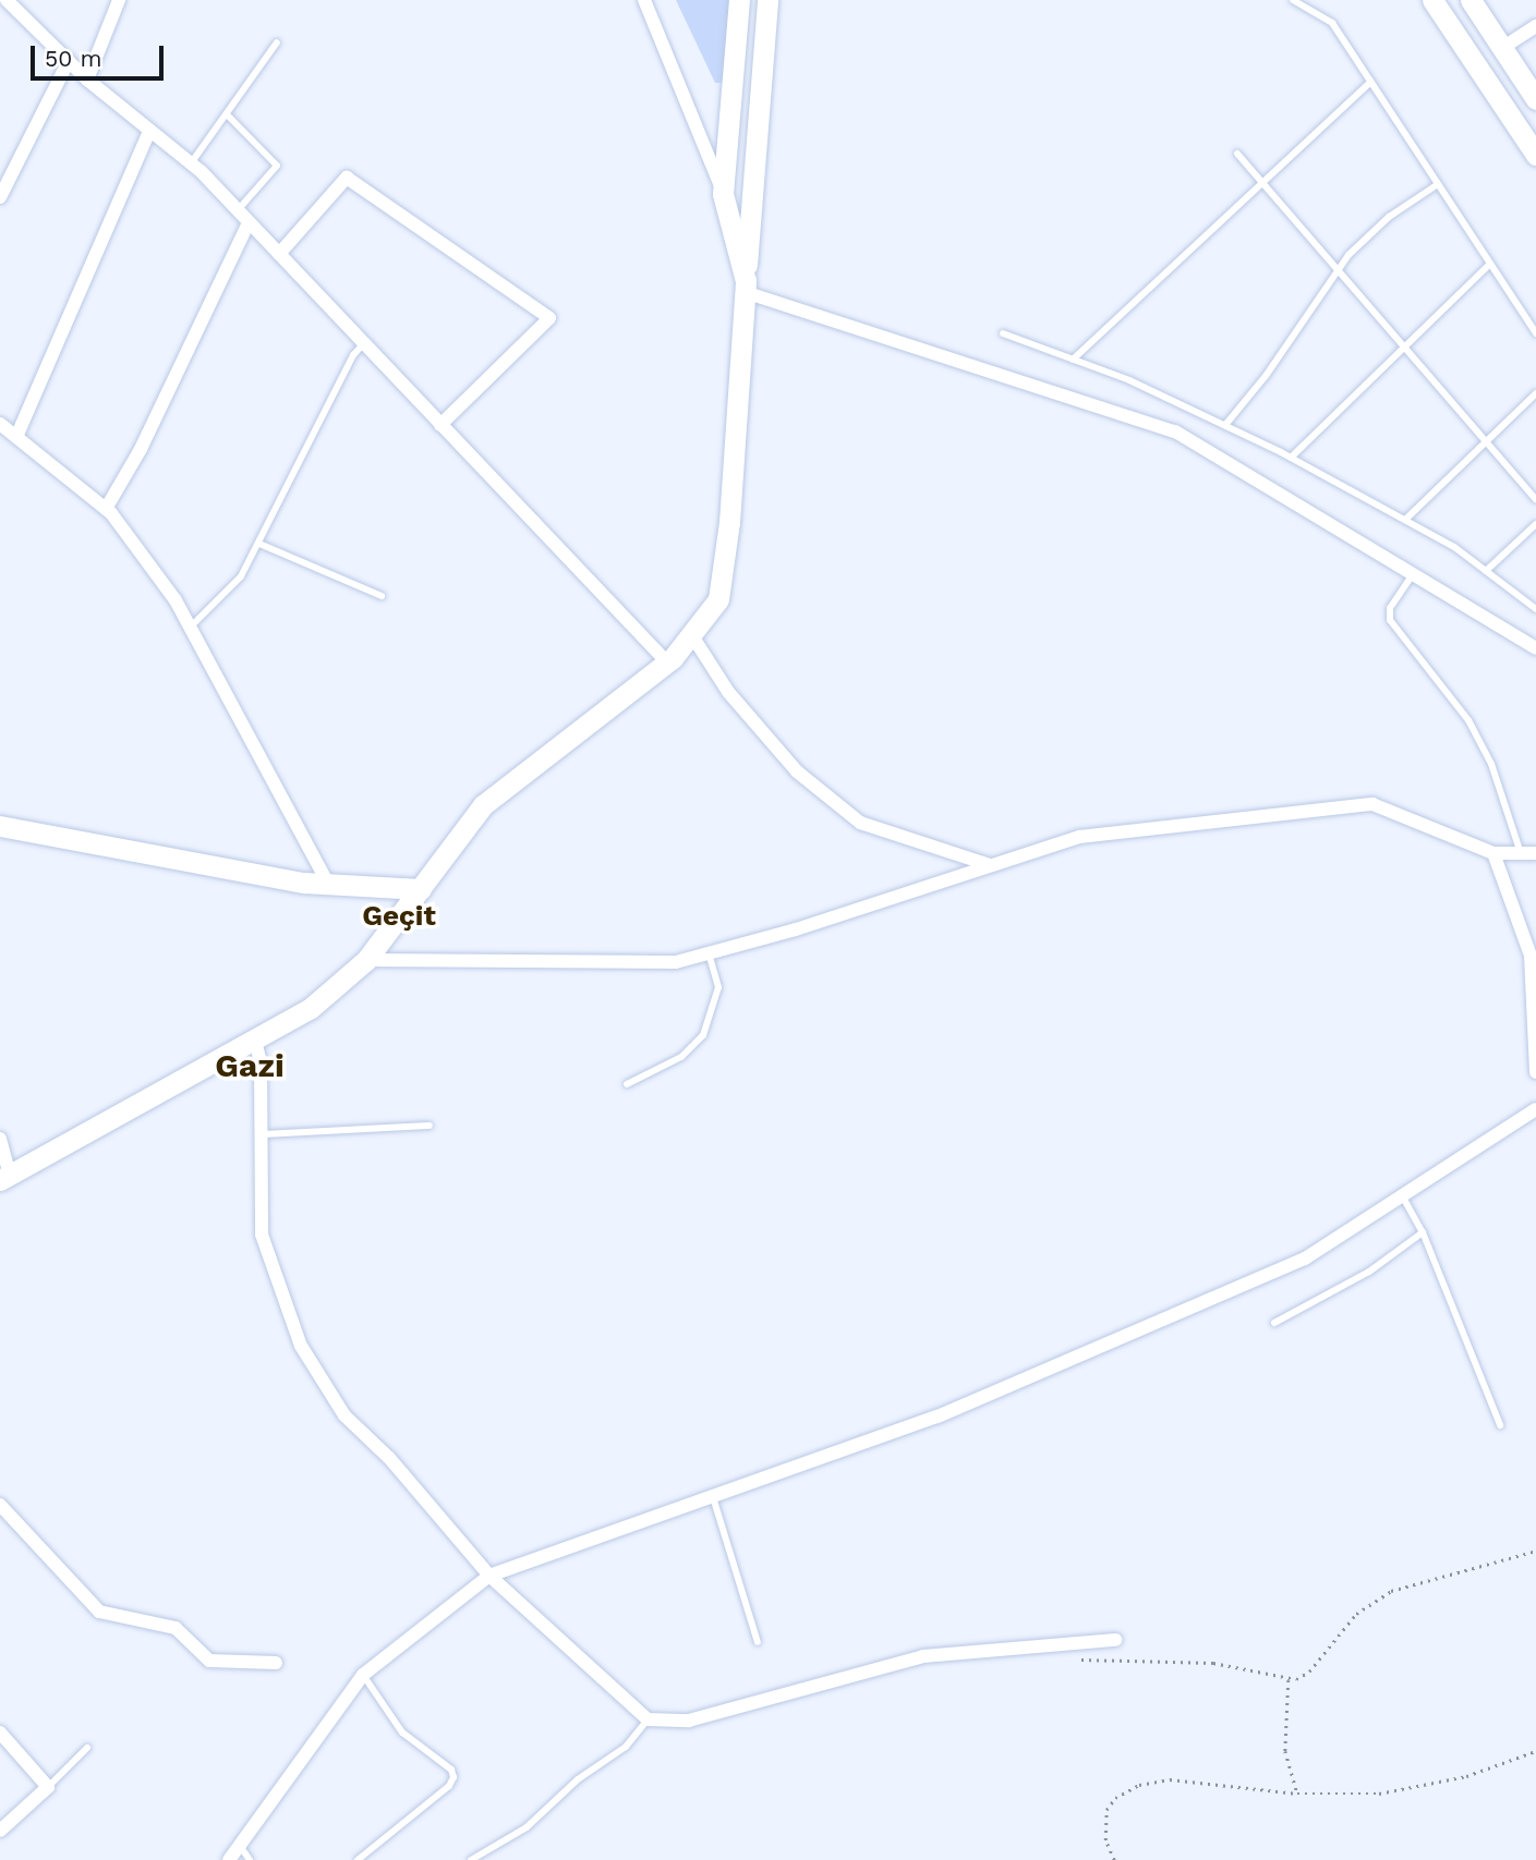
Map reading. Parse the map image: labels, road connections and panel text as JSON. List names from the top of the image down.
{
  "districts": ["Geçit", "Gazi"],
  "scale_bar": "50 m"
}
